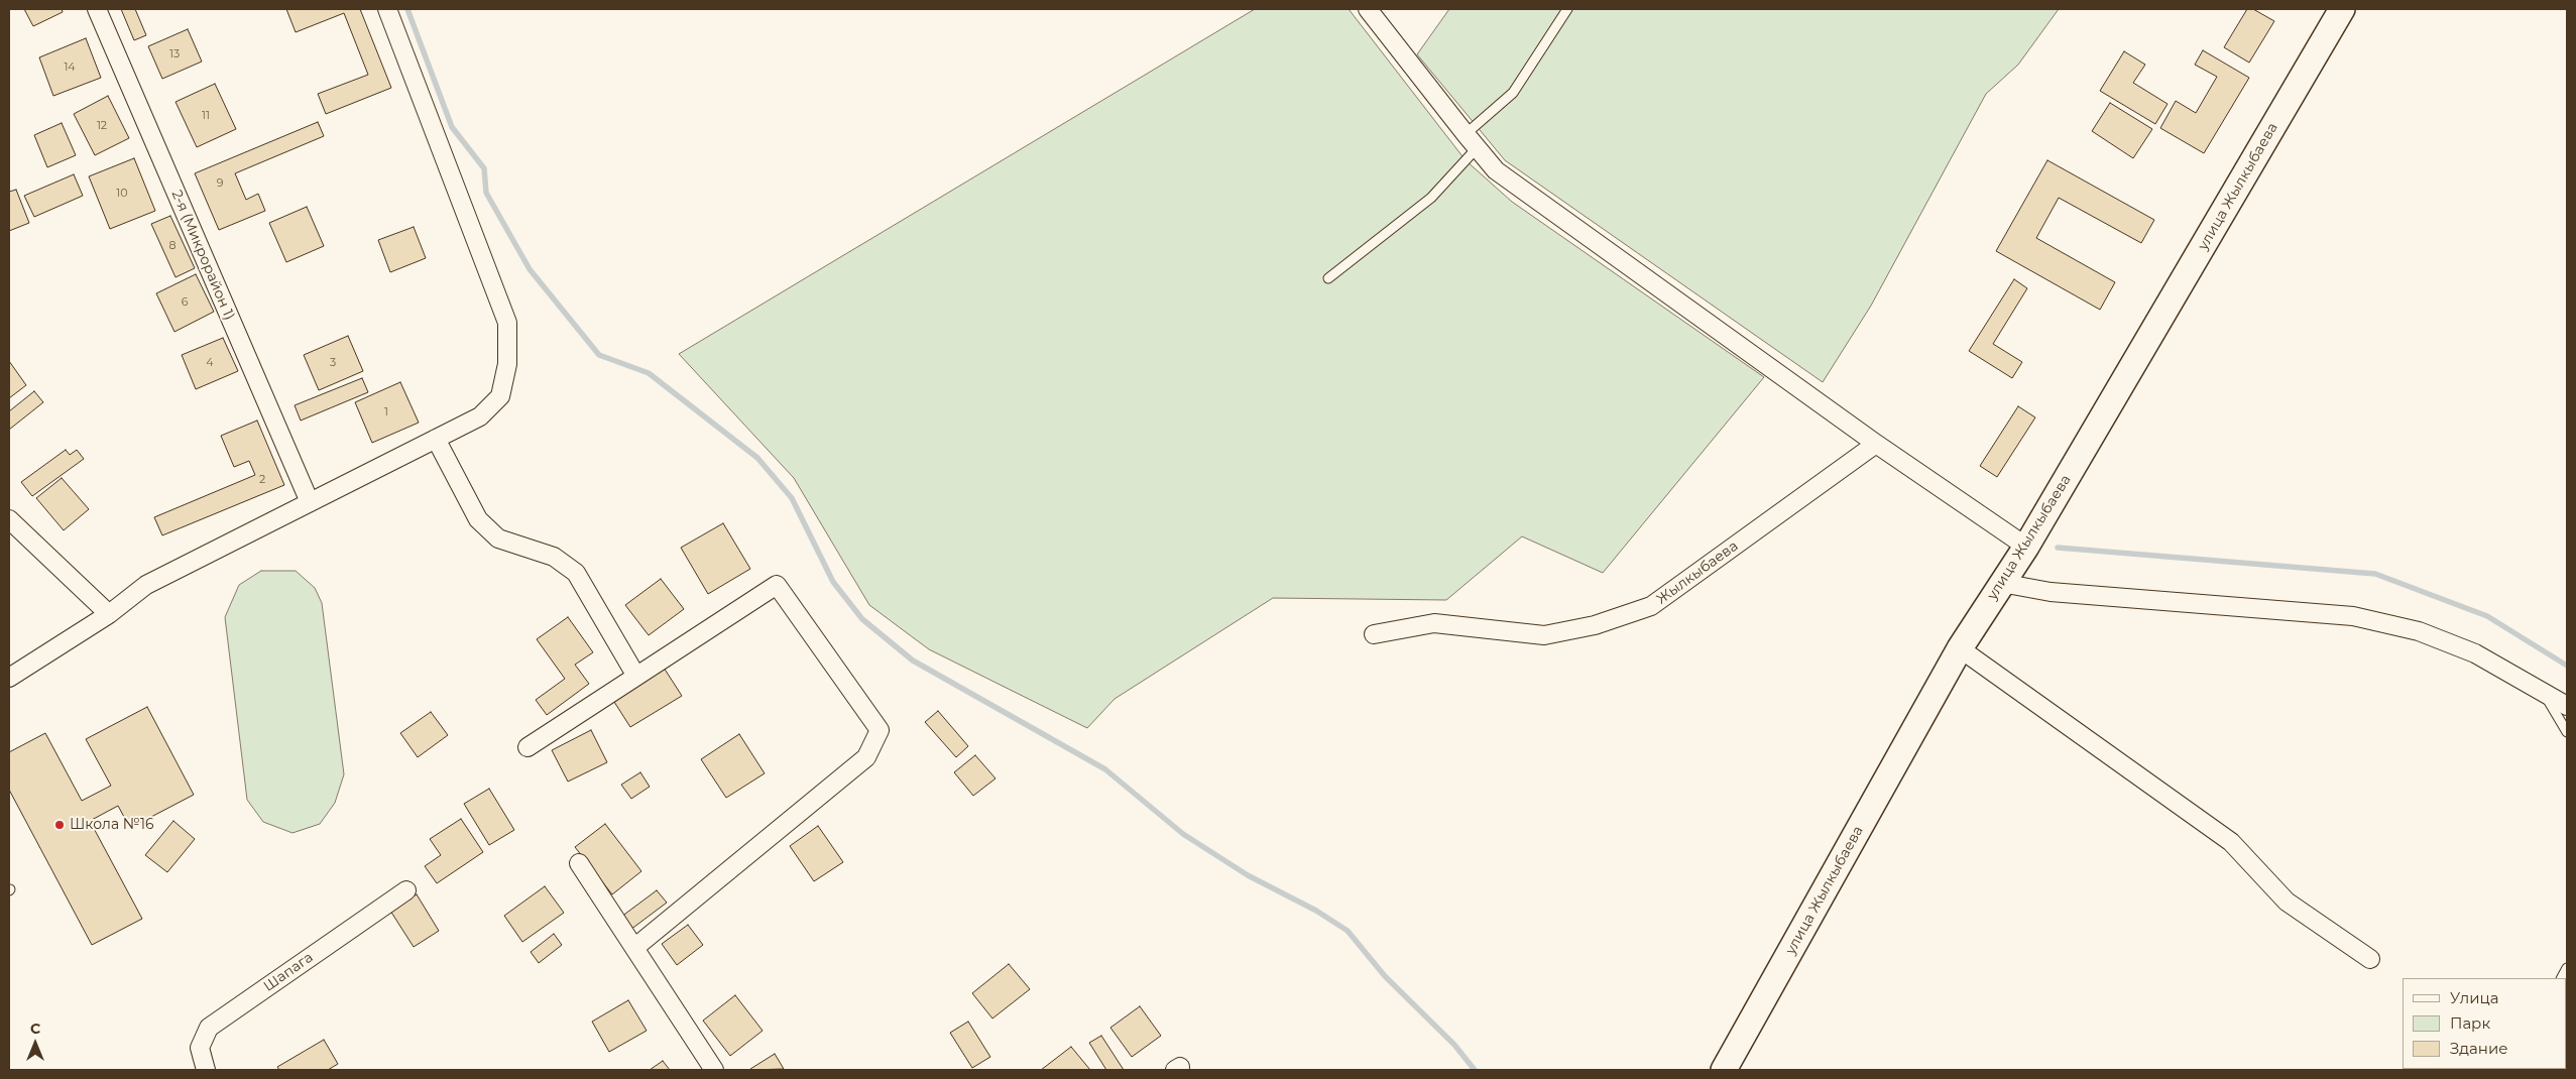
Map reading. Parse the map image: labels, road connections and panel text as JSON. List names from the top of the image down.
{
  "streets": {
    "main road": ["улица Жылкыбаева"],
    "street": ["2-я (Микрорайон 1)", "Жылкыбаева", "Шапага"]
  },
  "places": ["Школа №16"],
  "house_numbers": [
    "13",
    "14",
    "11",
    "12",
    "9",
    "10",
    "8",
    "6",
    "4",
    "3",
    "1",
    "2"
  ],
  "legend": ["Улица", "Парк", "Здание"],
  "north": "top"
}
